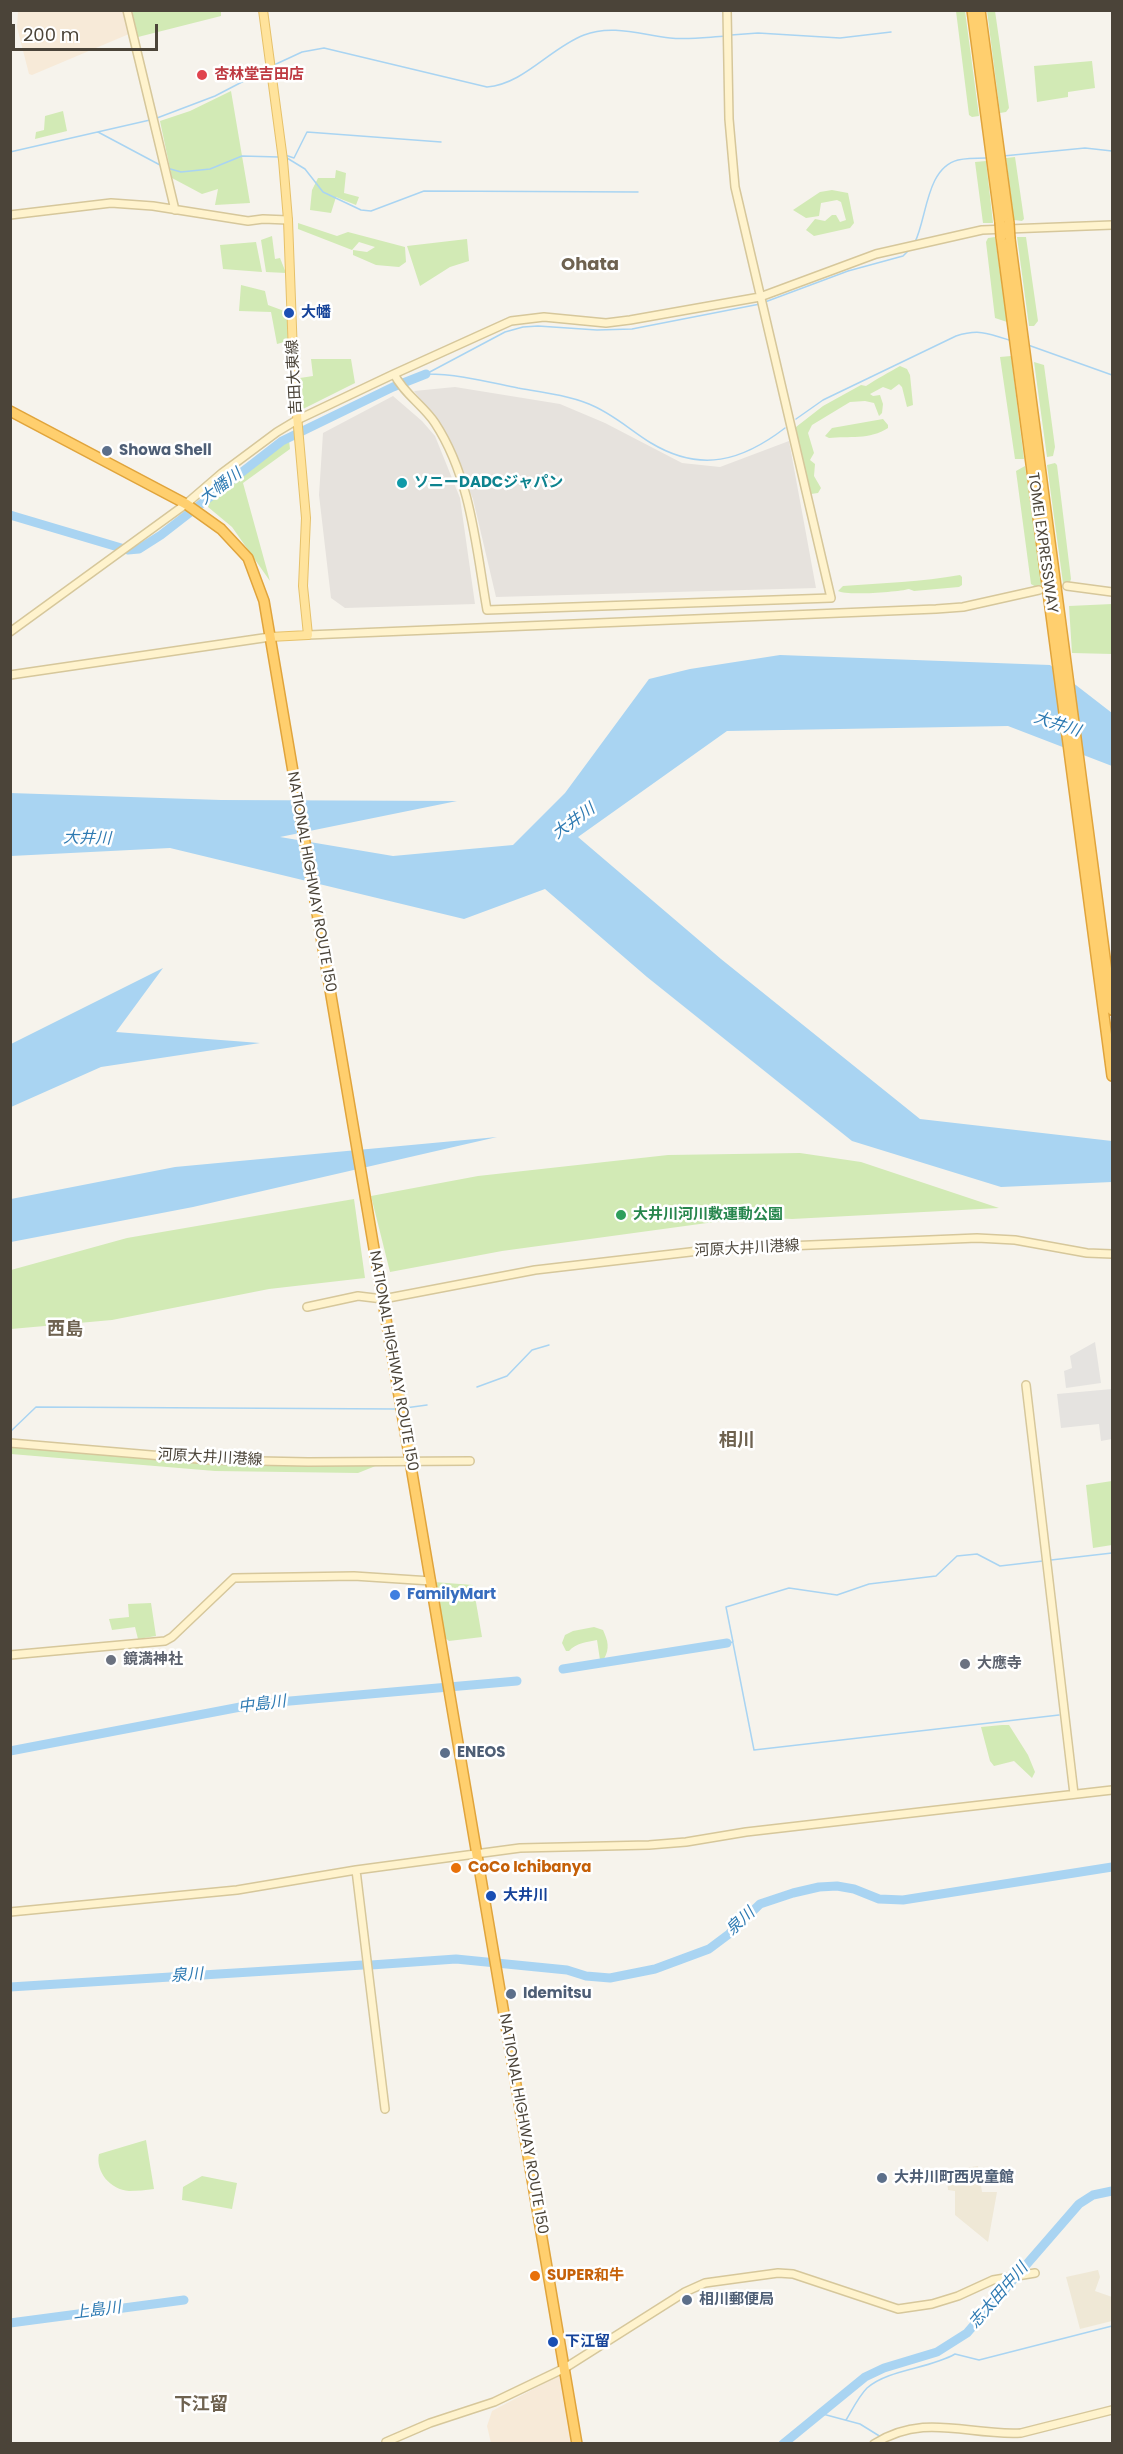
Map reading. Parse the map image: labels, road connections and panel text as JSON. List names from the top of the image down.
{
  "streets": {
    "highway": ["TOMEI EXPRESSWAY", "NATIONAL HIGHWAY ROUTE 150"],
    "main road": ["吉田大東線"],
    "street": ["河原大井川港線"]
  },
  "crossings": [
    ["NATIONAL HIGHWAY ROUTE 150", "河原大井川港線"]
  ],
  "districts": [
    "Ohata",
    "西島",
    "相川",
    "下江留"
  ],
  "water": [
    "大幡川",
    "大井川",
    "中島川",
    "泉川",
    "志太田中川",
    "上島川"
  ],
  "places": [
    "杏林堂吉田店",
    "大幡",
    "Showa Shell",
    "ソニーDADCジャパン",
    "大井川河川敷運動公園",
    "FamilyMart",
    "鏡満神社",
    "大應寺",
    "ENEOS",
    "CoCo Ichibanya",
    "大井川",
    "Idemitsu",
    "大井川町西児童館",
    "SUPER和牛",
    "相川郵便局",
    "下江留"
  ],
  "scale_bar": "200 m"
}
